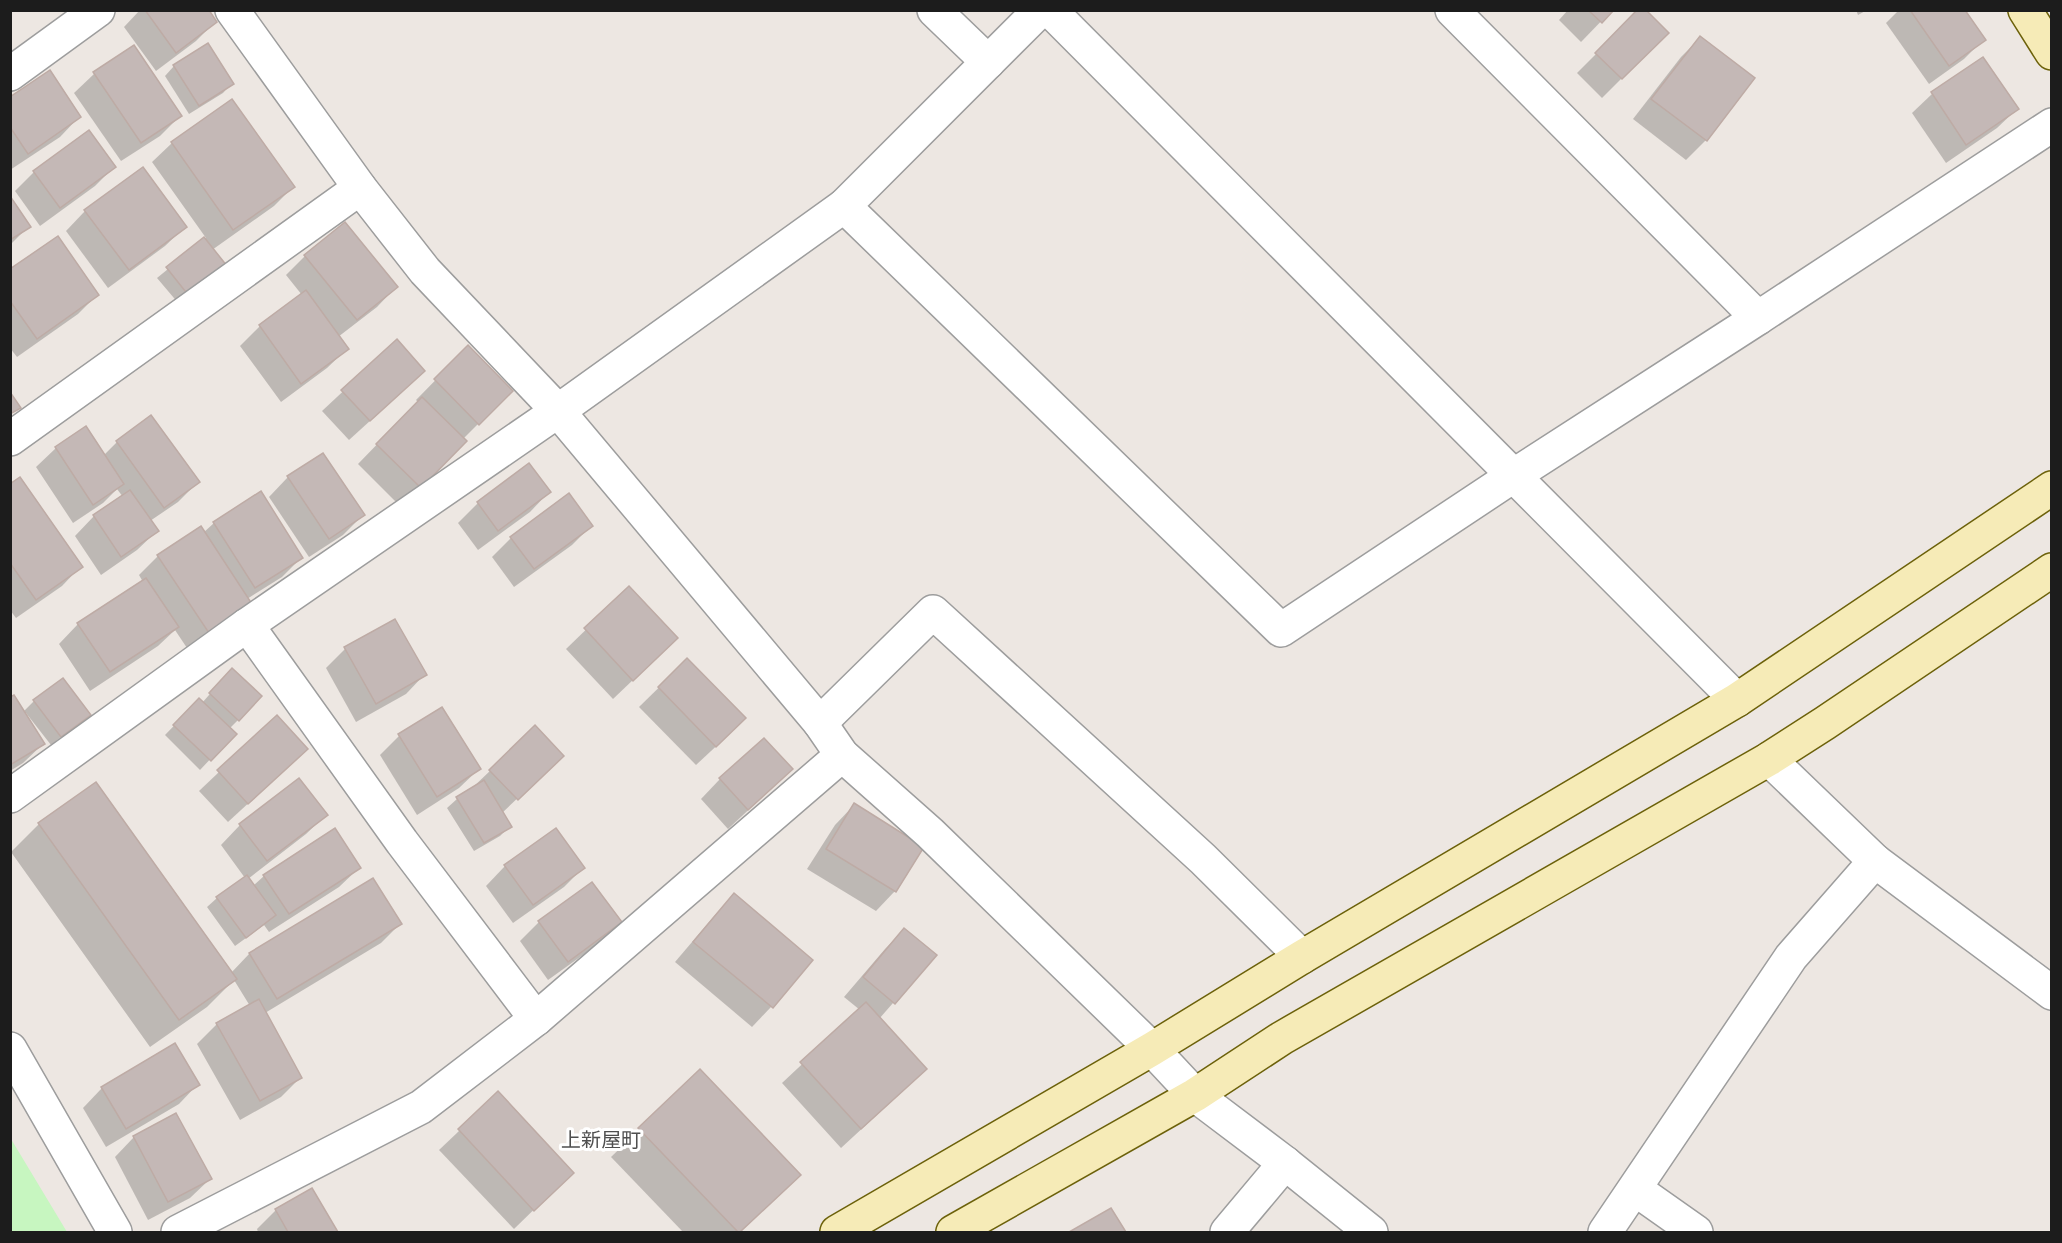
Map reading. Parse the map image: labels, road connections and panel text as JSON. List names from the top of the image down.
{
  "districts": ["上新屋町"]
}
